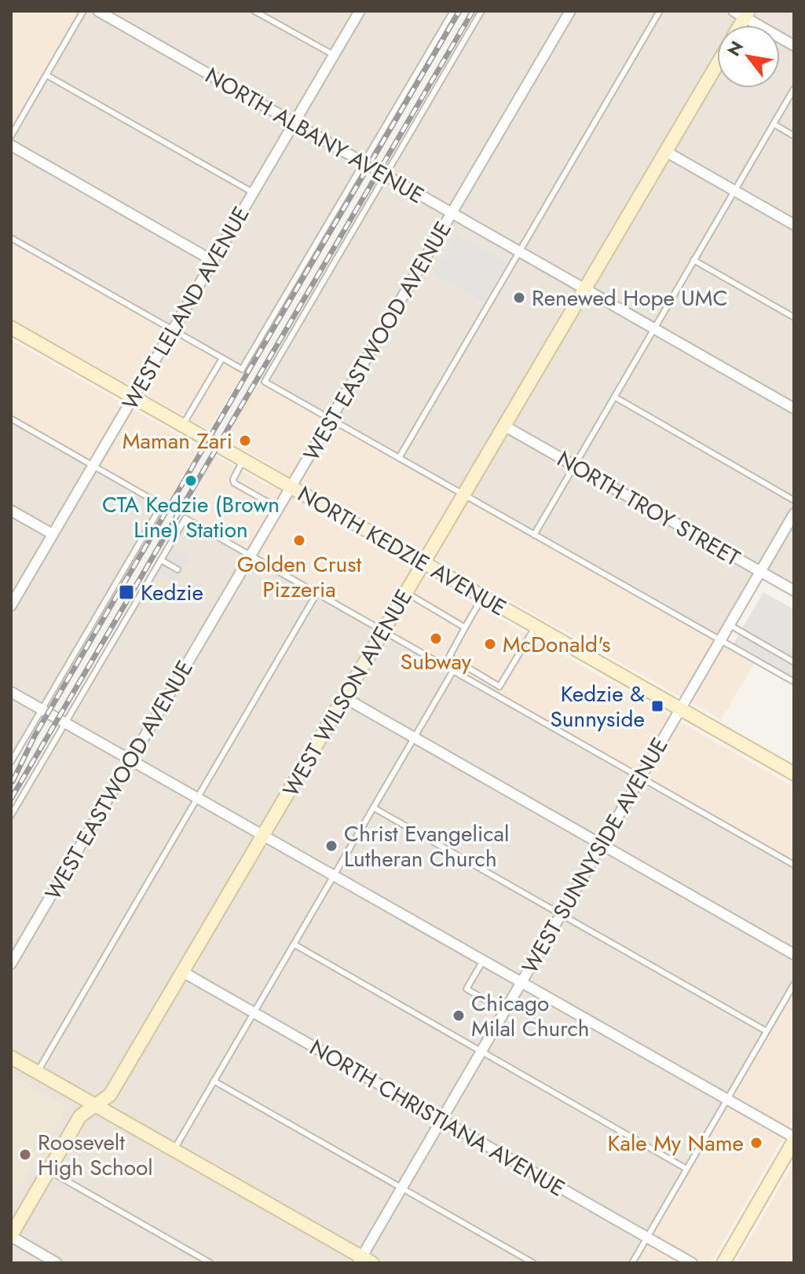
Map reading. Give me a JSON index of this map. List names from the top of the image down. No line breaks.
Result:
{"streets":{"street":["NORTH ALBANY AVENUE","WEST LELAND AVENUE","WEST EASTWOOD AVENUE","NORTH TROY STREET","NORTH KEDZIE AVENUE","WEST WILSON AVENUE","WEST SUNNYSIDE AVENUE","NORTH CHRISTIANA AVENUE"]},"crossings":[["NORTH ALBANY AVENUE","WEST LELAND AVENUE"],["NORTH ALBANY AVENUE","WEST EASTWOOD AVENUE"],["NORTH ALBANY AVENUE","WEST WILSON AVENUE"],["WEST LELAND AVENUE","NORTH KEDZIE AVENUE"],["WEST EASTWOOD AVENUE","NORTH KEDZIE AVENUE"],["NORTH TROY STREET","WEST WILSON AVENUE"],["NORTH TROY STREET","WEST SUNNYSIDE AVENUE"],["NORTH KEDZIE AVENUE","WEST WILSON AVENUE"],["NORTH KEDZIE AVENUE","WEST SUNNYSIDE AVENUE"],["WEST WILSON AVENUE","NORTH CHRISTIANA AVENUE"],["WEST SUNNYSIDE AVENUE","NORTH CHRISTIANA AVENUE"]],"places":{"other":["Renewed Hope UMC","Maman Zari","CTA Kedzie (Brown Line) Station","Golden Crust Pizzeria","Subway","McDonald's","Christ Evangelical Lutheran Church","Chicago Milal Church","Kale My Name","Roosevelt High School"],"transit":["Kedzie","Kedzie & Sunnyside"]},"north":"top left"}
